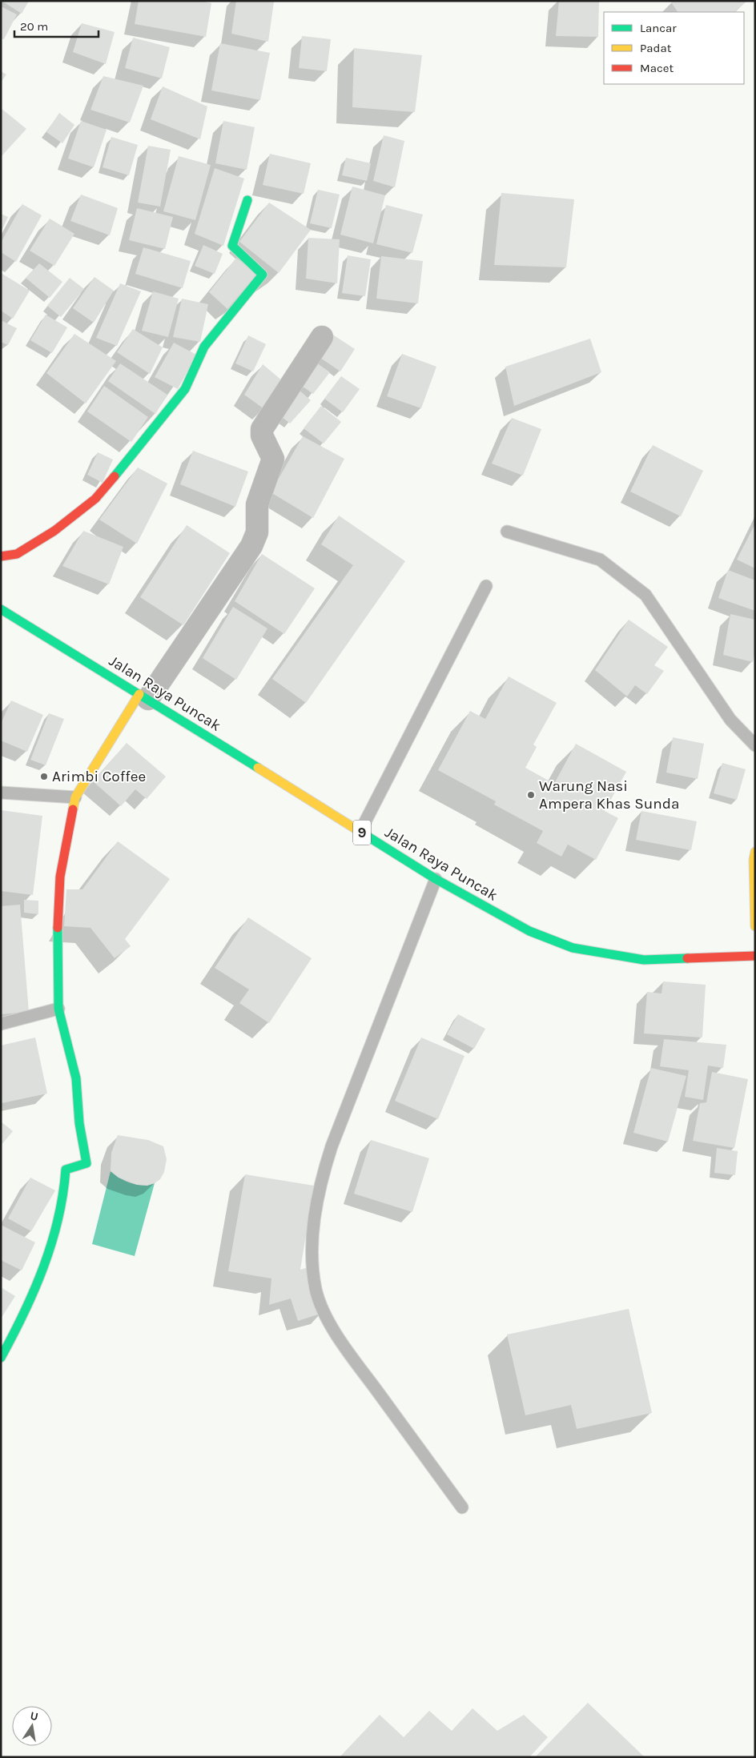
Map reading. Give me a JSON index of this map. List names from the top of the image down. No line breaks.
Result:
{"streets":{"main road":["Jalan Raya Puncak","9"]},"places":["Arimbi Coffee","Warung Nasi Ampera Khas Sunda"],"legend":["Lancar","Padat","Macet"],"scale_bar":"20 m","north":"top"}
